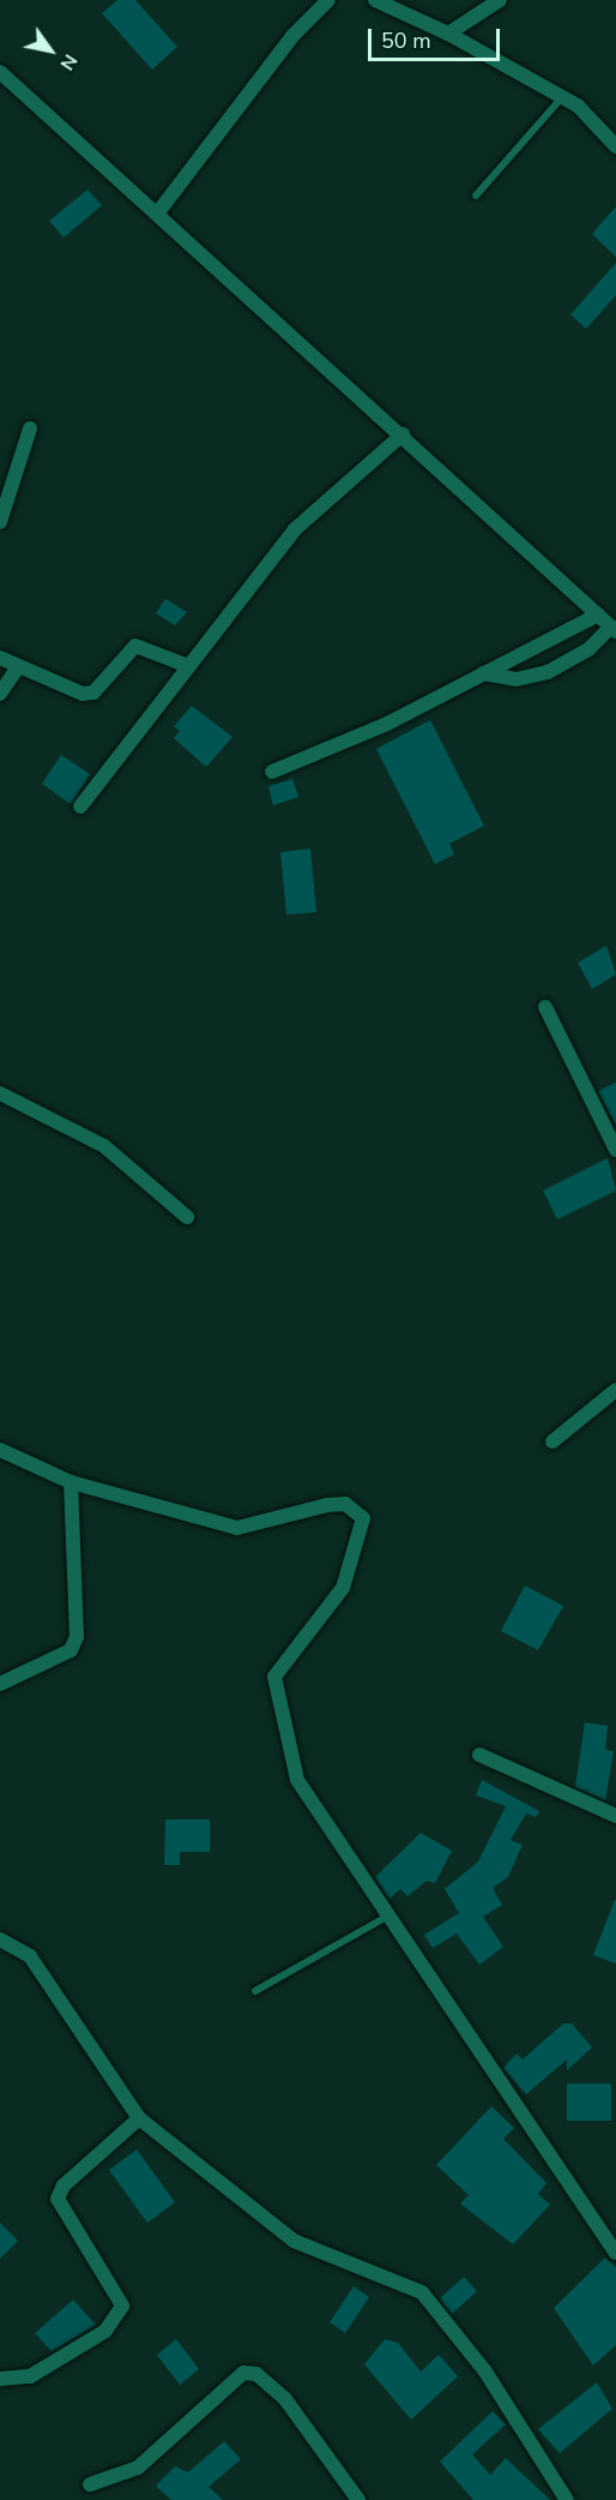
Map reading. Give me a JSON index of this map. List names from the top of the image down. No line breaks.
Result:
{"scale_bar":"50 m","north":"bottom right"}
